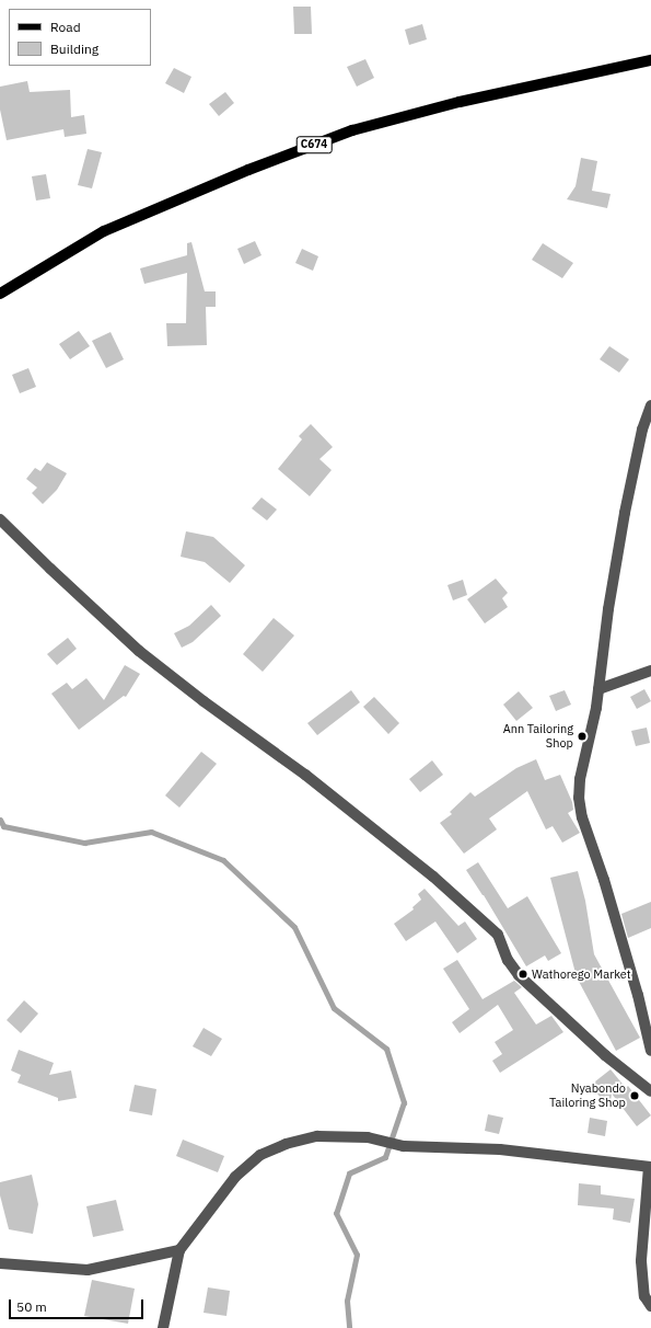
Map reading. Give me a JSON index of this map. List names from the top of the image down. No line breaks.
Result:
{"streets":{"main road":["C674"]},"places":["Ann Tailoring Shop","Wathorego Market","Nyabondo Tailoring Shop"],"legend":["Road","Building"],"scale_bar":"50 m"}
